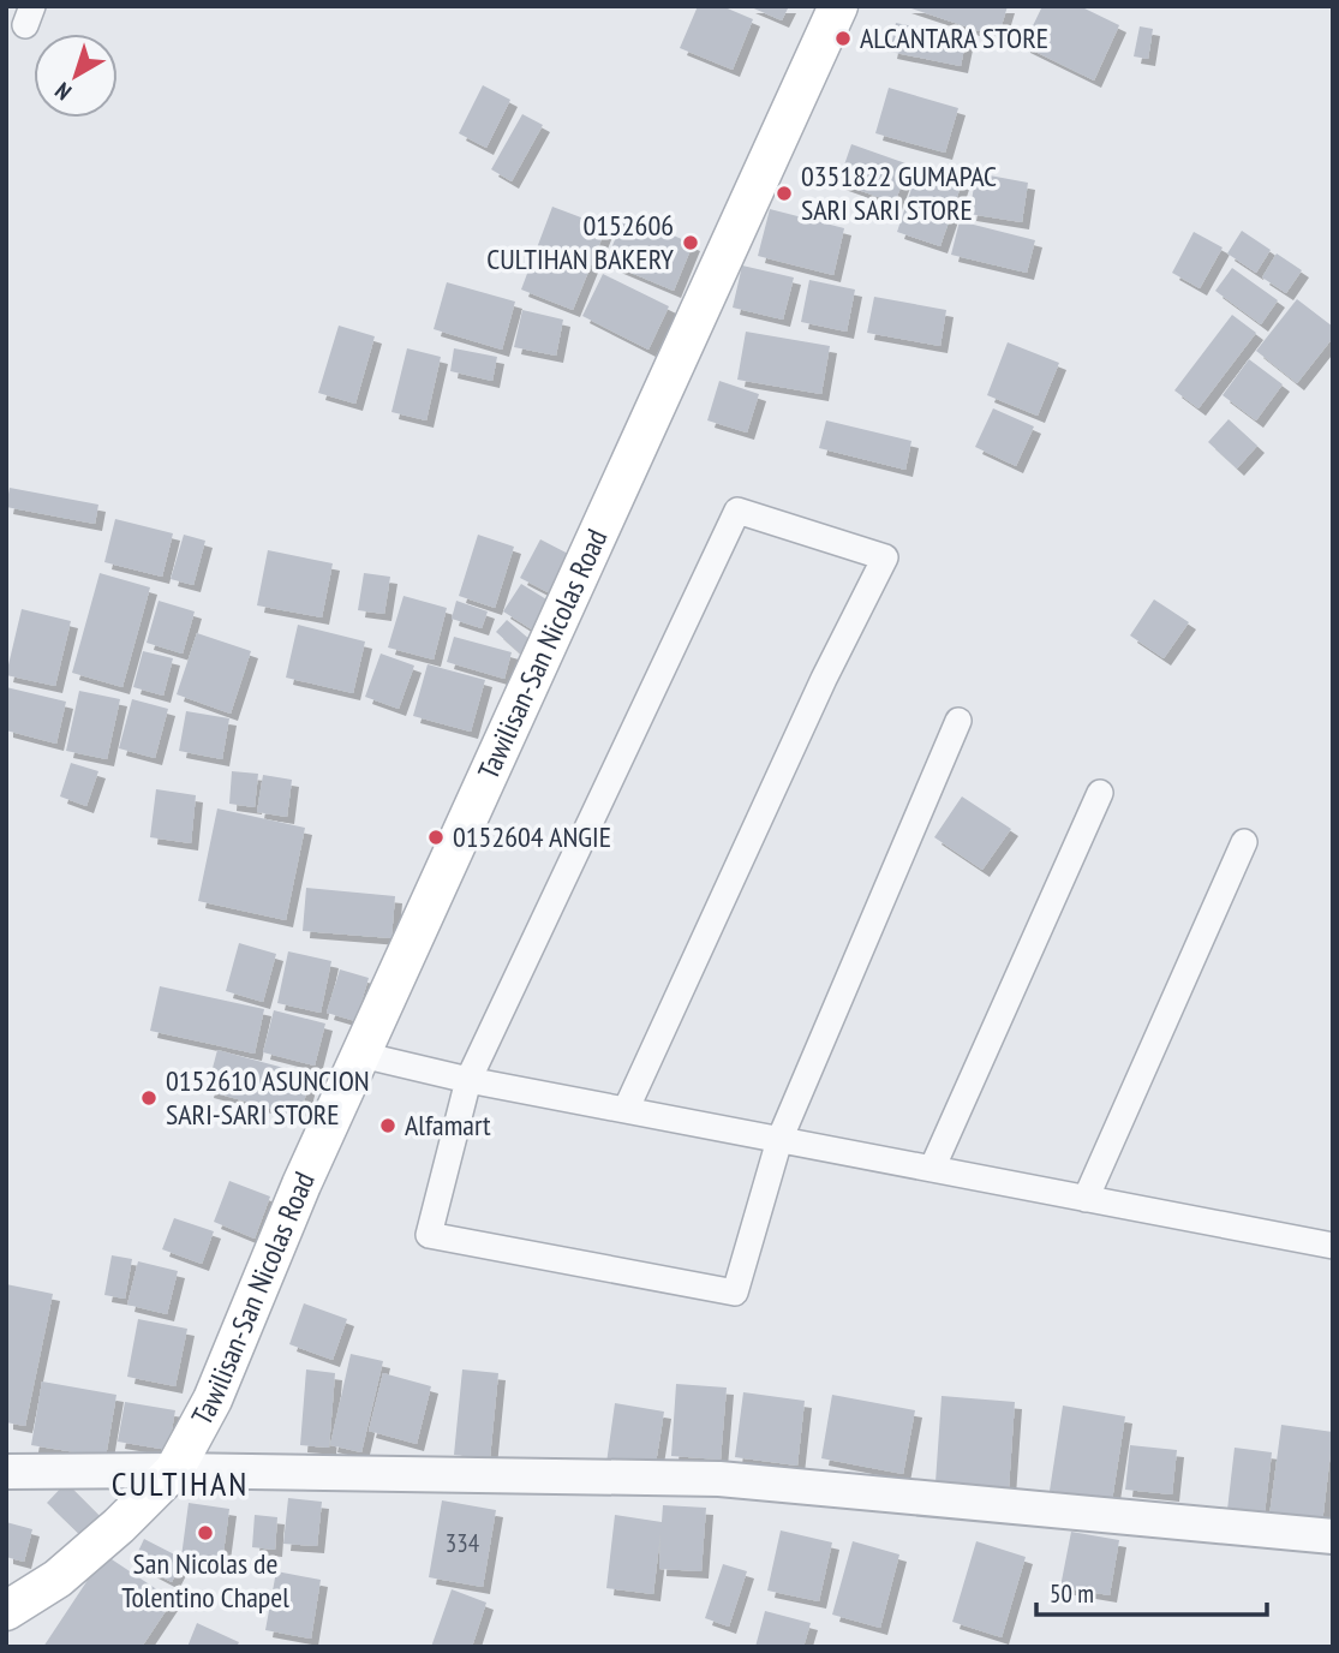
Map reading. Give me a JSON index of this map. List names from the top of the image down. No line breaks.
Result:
{"streets":{"main road":["Tawilisan-San Nicolas Road"]},"districts":["CULTIHAN"],"places":["ALCANTARA STORE","0351822 GUMAPAC SARI SARI STORE","0152606 CULTIHAN BAKERY","0152604 ANGIE","0152610 ASUNCION SARI-SARI STORE","Alfamart","San Nicolas de Tolentino Chapel"],"house_numbers":["334"],"scale_bar":"50 m","north":"bottom left"}
